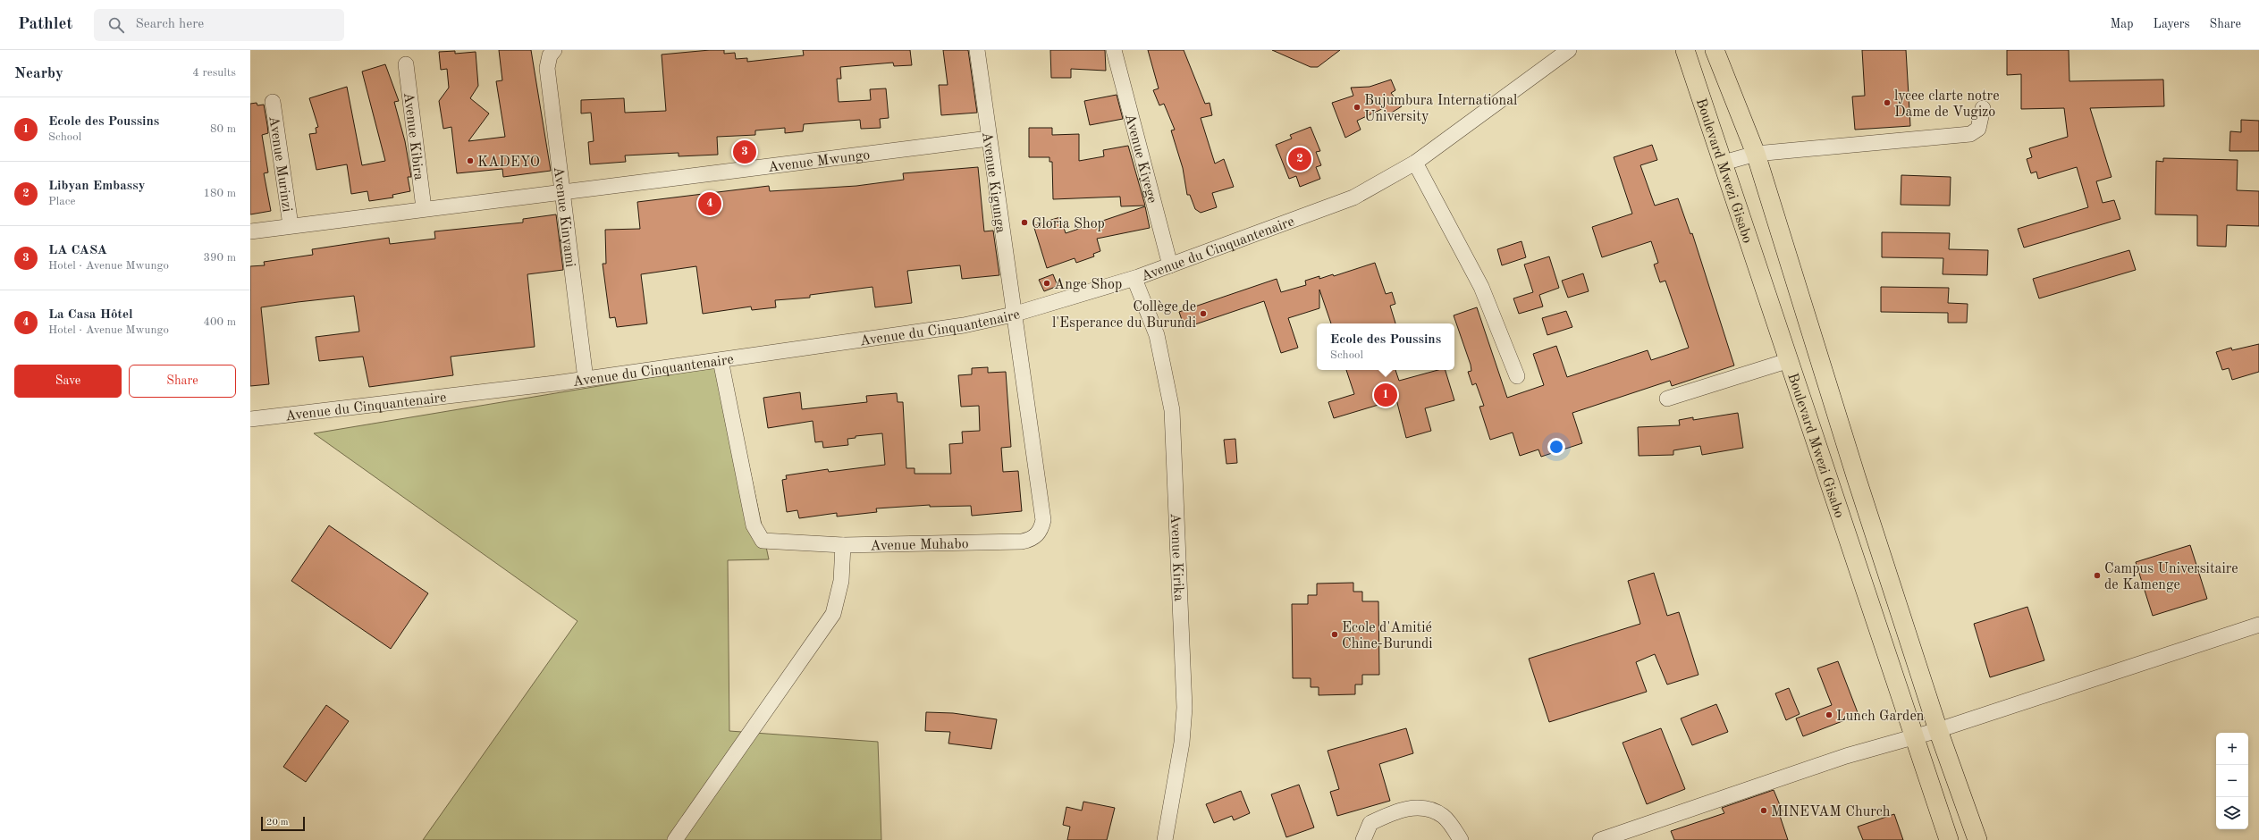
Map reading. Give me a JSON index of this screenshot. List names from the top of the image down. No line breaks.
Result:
{"streets":{"main road":["Boulevard Mwezi Gisabo"],"street":["Avenue Kibira","Avenue Kiyege","Avenue Mwungo","Avenue Murinzi","Avenue Kigunga","Avenue Kinyami","Avenue du Cinquantenaire","Avenue Muhabo","Avenue Kirika"]},"crossings":[["Avenue Kibira","Avenue Mwungo"],["Avenue Kiyege","Avenue du Cinquantenaire"],["Avenue Mwungo","Avenue Murinzi"],["Avenue Mwungo","Avenue Kigunga"],["Avenue Mwungo","Avenue Kinyami"],["Avenue Kigunga","Avenue du Cinquantenaire"],["Avenue Kigunga","Avenue Muhabo"],["Avenue Kinyami","Avenue du Cinquantenaire"],["Avenue du Cinquantenaire","Avenue Muhabo"],["Avenue du Cinquantenaire","Avenue Kirika"]],"places":["lycee clarte notre Dame de Vugizo","Bujumbura International University","KADEYO","Gloria Shop","Ange Shop","Collège de l'Esperance du Burundi","Campus Universitaire de Kamenge","Ecole d'Amitié Chine-Burundi","Lunch Garden","MINEVAM Church"],"scale_bar":"20 m","page":{"header":"Pathlet","search":"Search here","nav":["Map","Layers","Share"],"heading":["Nearby","4 results"],"list":[{"mark":"1","name":"Ecole des Poussins","note":"School","value":"80 m"},{"mark":"2","name":"Libyan Embassy","note":"Place","value":"180 m"},{"mark":"3","name":"LA CASA","note":"Hotel · Avenue Mwungo","value":"390 m"},{"mark":"4","name":"La Casa Hôtel","note":"Hotel · Avenue Mwungo","value":"400 m"}],"pins":["3","2","4","1"],"popup":["Ecole des Poussins","School"],"buttons":["Save","Share"],"map_buttons":["+","−"],"scale":"20 m"}}
